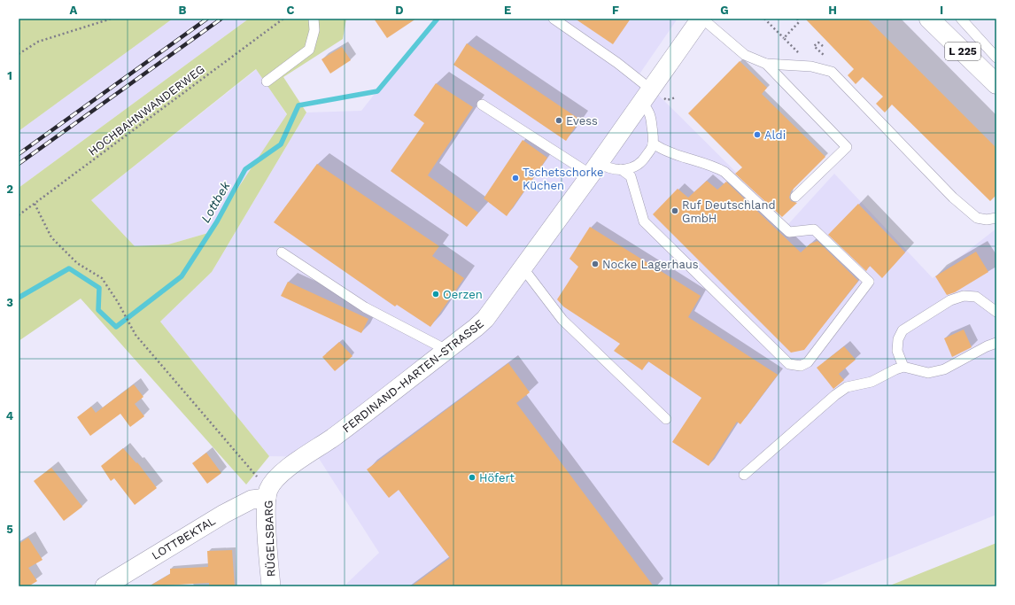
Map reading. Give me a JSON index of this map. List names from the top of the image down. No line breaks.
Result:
{"streets":{"main road":["L 225"],"street":["FERDINAND-HARTEN-STRASSE","LOTTBEKTAL","RÜGELSBARG"],"path":["HOCHBAHNWANDERWEG"]},"crossings":[["FERDINAND-HARTEN-STRASSE","LOTTBEKTAL"],["FERDINAND-HARTEN-STRASSE","RÜGELSBARG"],["LOTTBEKTAL","RÜGELSBARG"]],"water":["Lottbek"],"places":["Evess","Aldi","Tschetschorke Küchen","Ruf Deutschland GmbH","Nocke Lagerhaus","Oerzen","Höfert"],"grid":{"columns":["A","B","C","D","E","F","G","H","I"],"rows":["1","2","3","4","5"]}}
